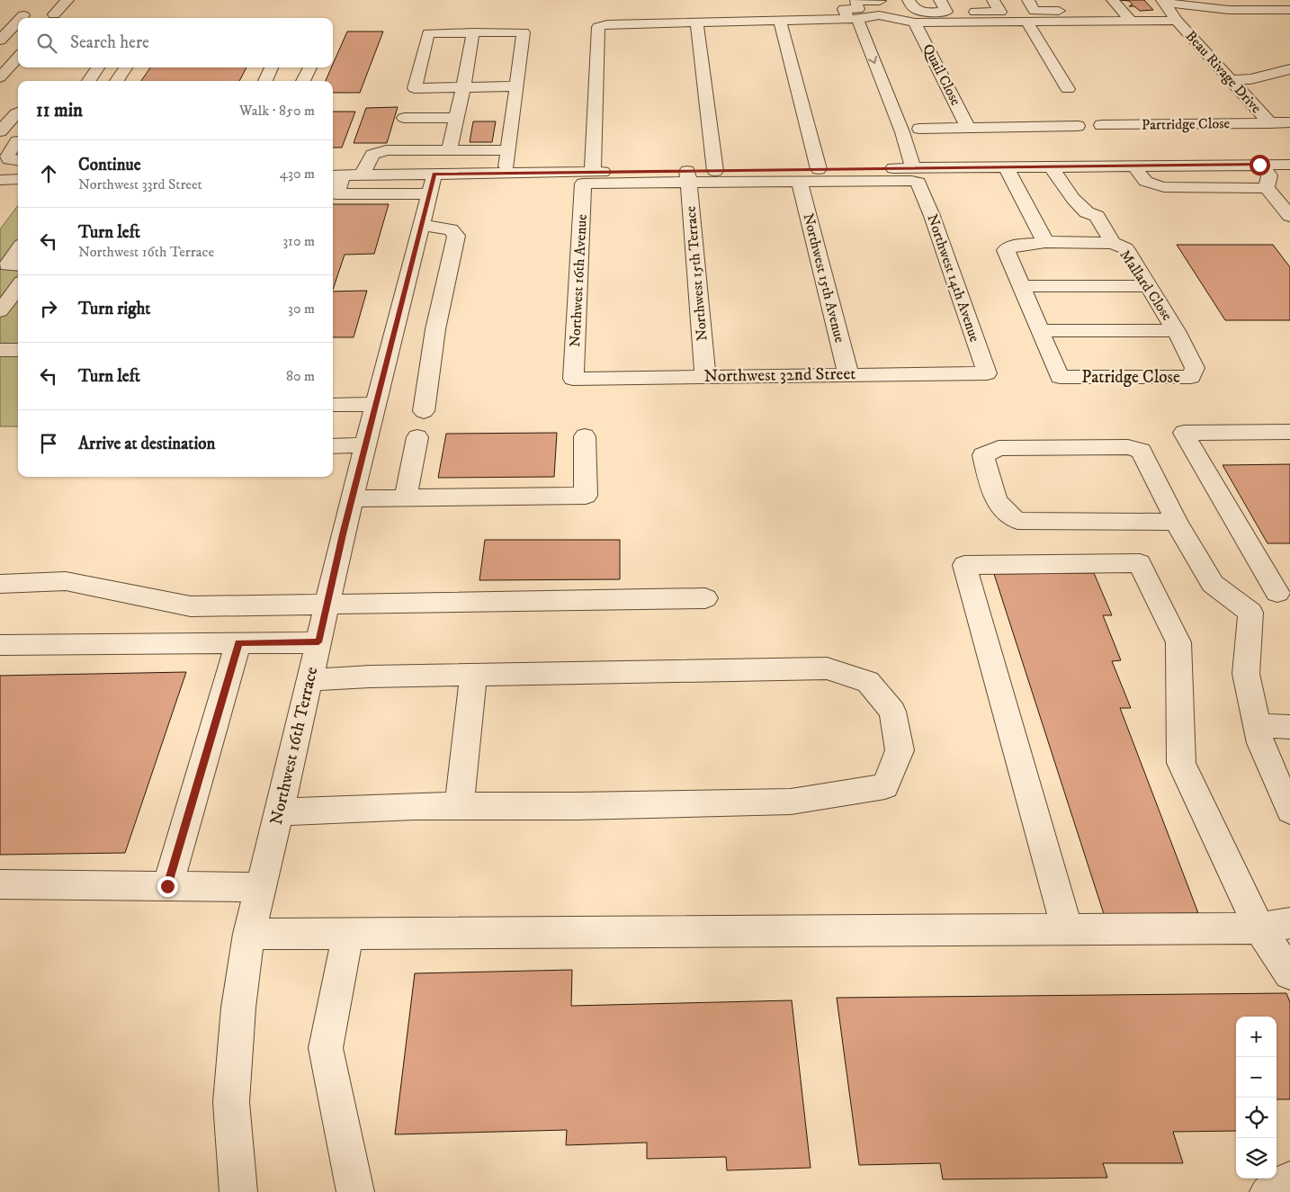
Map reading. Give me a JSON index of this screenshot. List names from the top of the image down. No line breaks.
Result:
{"streets":{"street":["Beau Rivage Drive","Quail Close","Partridge Close","Northwest 15th Terrace","Northwest 15th Avenue","Northwest 14th Avenue","Northwest 16th Avenue","Mallard Close","Northwest 32nd Street","Patridge Close","Northwest 16th Terrace"]},"crossings":[["Beau Rivage Drive","Partridge Close"],["Northwest 15th Terrace","Northwest 32nd Street"],["Northwest 15th Avenue","Northwest 32nd Street"],["Northwest 14th Avenue","Northwest 32nd Street"],["Northwest 16th Avenue","Northwest 32nd Street"],["Mallard Close","Patridge Close"]],"page":{"search":"Search here","heading":["11 min","Walk · 850 m"],"list":[["Continue","Northwest 33rd Street","430 m"],["Turn left","Northwest 16th Terrace","310 m"],["Turn right","30 m"],["Turn left","80 m"],"Arrive at destination"],"map_buttons":["+","−"]}}
